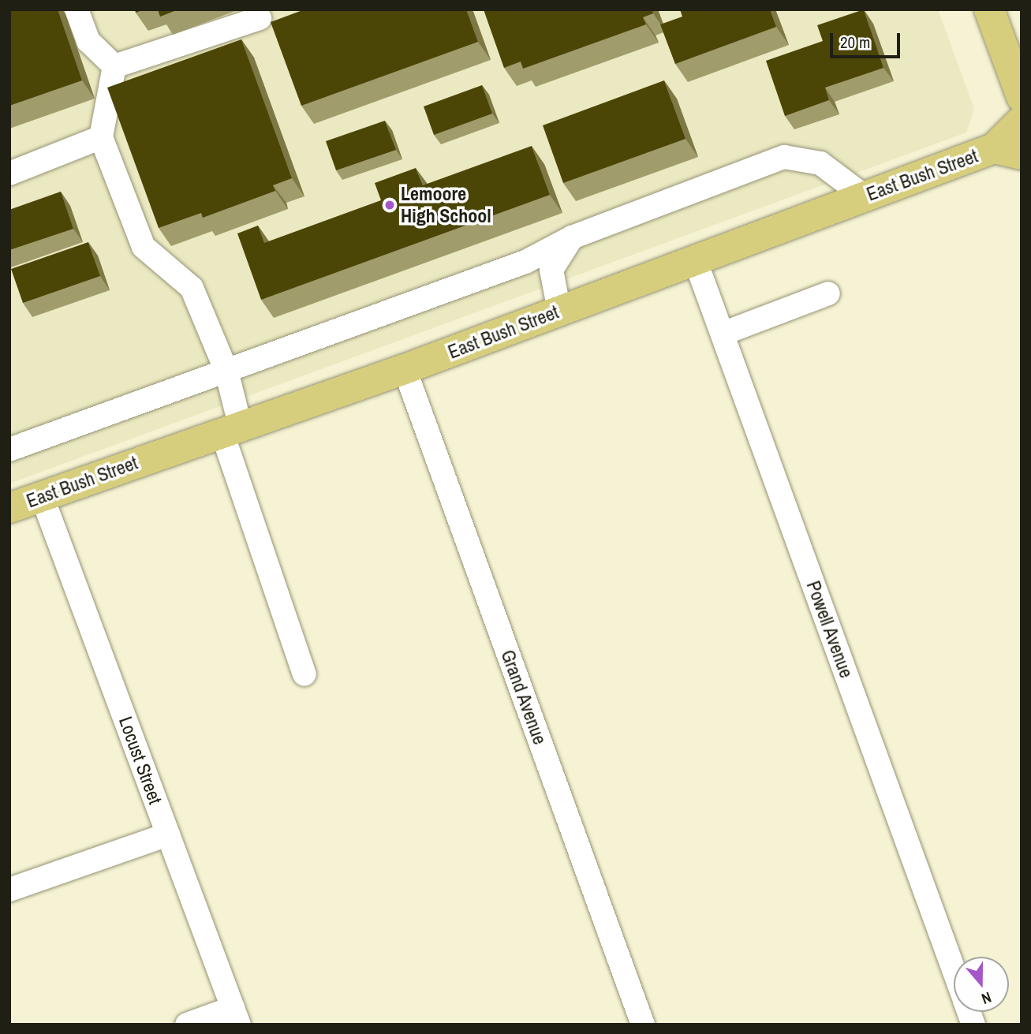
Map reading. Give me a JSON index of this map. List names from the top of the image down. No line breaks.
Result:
{"streets":{"main road":["East Bush Street"],"street":["Powell Avenue","Grand Avenue","Locust Street"]},"crossings":[["East Bush Street","Powell Avenue"],["East Bush Street","Grand Avenue"],["East Bush Street","Locust Street"]],"places":["Lemoore High School"],"scale_bar":"20 m","north":"bottom"}
